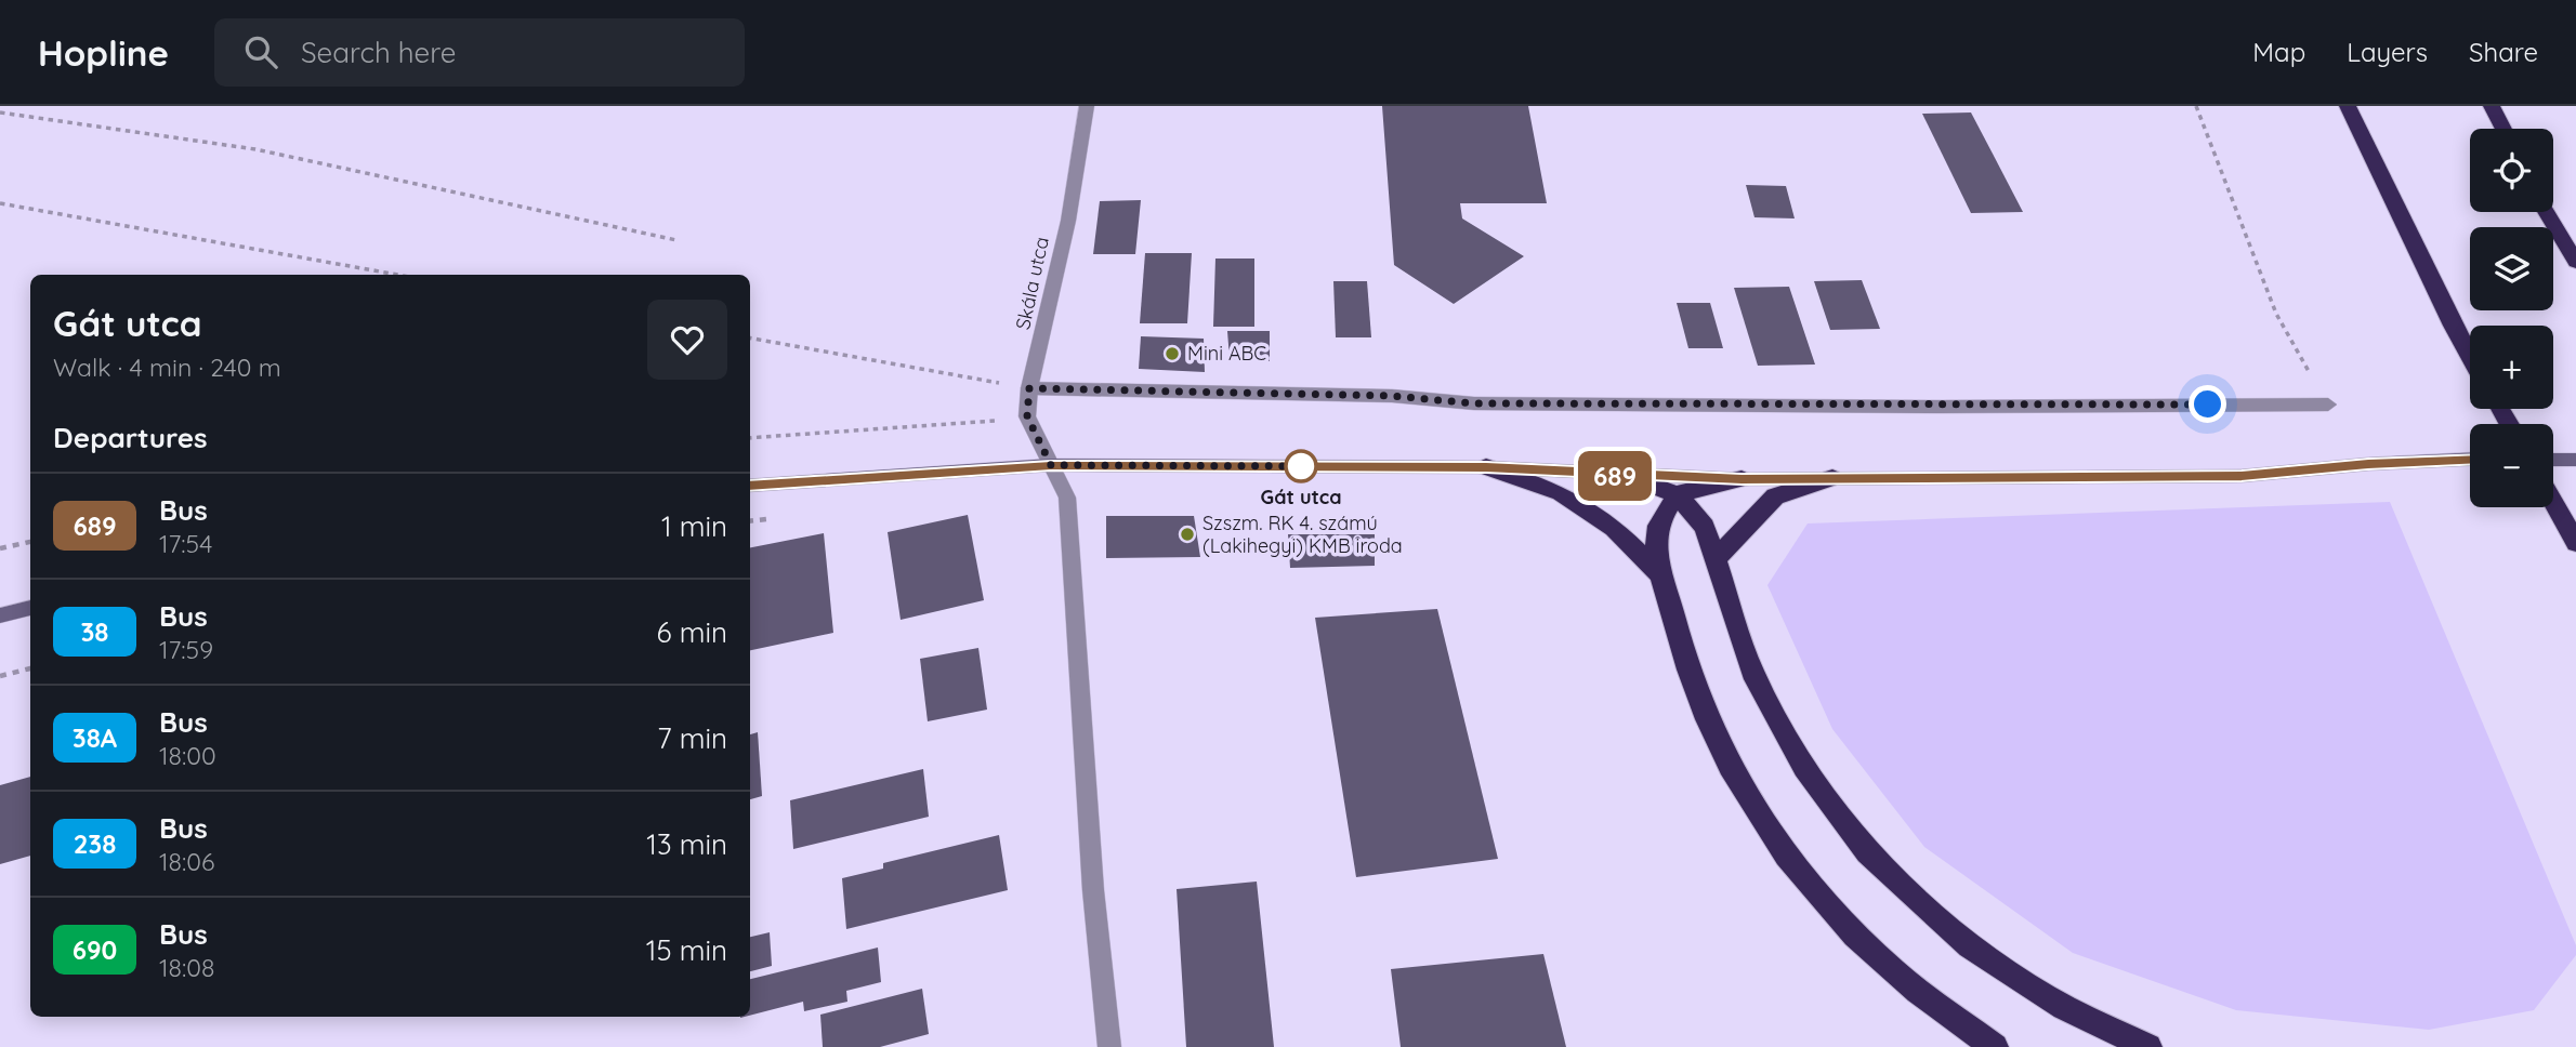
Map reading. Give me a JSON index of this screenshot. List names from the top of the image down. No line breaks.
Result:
{"streets":{"street":["Skála utca"]},"places":["Mini ABC","Gát utca","Szszm. RK 4. számú (Lakihegyi) KMB iroda"],"lines":["bus line 689"],"page":{"header":"Hopline","search":"Search here","nav":["Map","Layers","Share"],"on_map":"689","map_buttons":["+","−"],"heading":[["Gát utca","Walk · 4 min · 240 m"],"Departures"],"list":[{"mark":"689","name":"Bus","note":"17:54","value":"1 min"},{"mark":"38","name":"Bus","note":"17:59","value":"6 min"},{"mark":"38A","name":"Bus","note":"18:00","value":"7 min"},{"mark":"238","name":"Bus","note":"18:06","value":"13 min"},{"mark":"690","name":"Bus","note":"18:08","value":"15 min"}]}}
